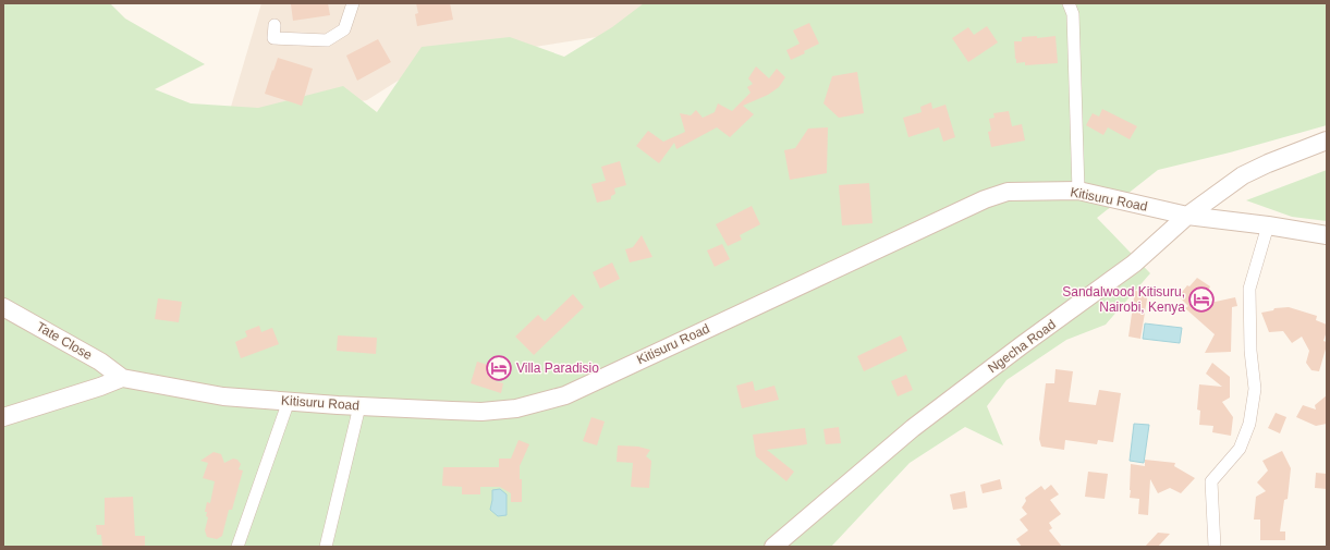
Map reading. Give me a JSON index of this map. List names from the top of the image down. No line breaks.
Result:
{"streets":{"street":["Kitisuru Road","Tate Close","Ngecha Road"]},"crossings":[["Kitisuru Road","Tate Close"],["Kitisuru Road","Ngecha Road"]],"places":{"hotel":["Sandalwood Kitisuru, Nairobi, Kenya","Villa Paradisio"]}}
